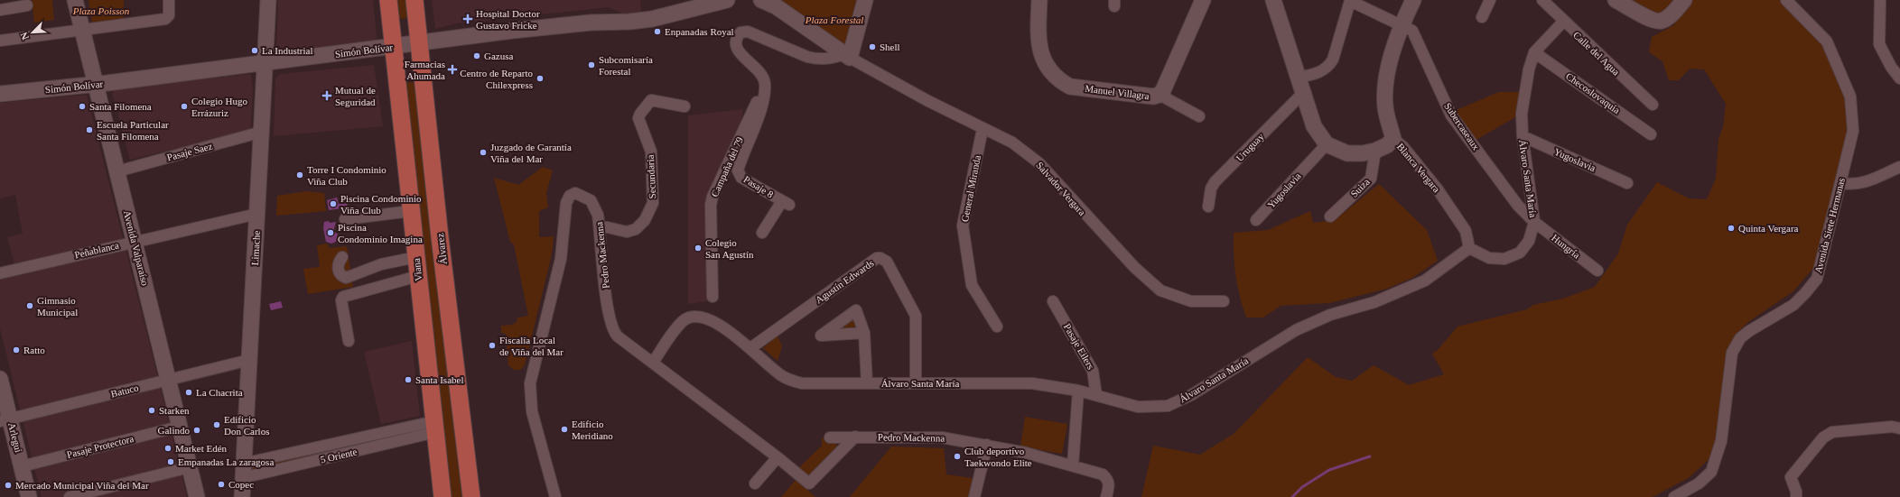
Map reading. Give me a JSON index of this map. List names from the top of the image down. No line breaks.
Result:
{"streets":{"main road":["Simón Bolívar","Manuel Villagra","Blanca Vergara","Avenida Valparaíso","Limache","Álvarez","Viana","Arlegui"],"street":["Calle del Agua","Checoslovaquia","Subercaseaux","Uruguay","Pasaje Saez","Yugoslavia","Campaña del 79","Secundaria","Álvaro Santa María","Pasaje 8","Suiza","General Miranda","Salvador Vergara","Avenida Siete Hermanas","Hungría","Peñablanca","Pedro Mackenna","Agustín Edwards","Pasaje Eilers","Batuco","Pasaje Protectora","5 Oriente"]},"crossings":[["Simón Bolívar","Avenida Valparaíso"],["Simón Bolívar","Limache"],["Simón Bolívar","Álvarez"],["Simón Bolívar","Viana"],["Calle del Agua","Álvaro Santa María"],["Checoslovaquia","Álvaro Santa María"],["Subercaseaux","Blanca Vergara"],["Subercaseaux","Álvaro Santa María"],["Subercaseaux","Hungría"],["Pasaje Saez","Avenida Valparaíso"],["Pasaje Saez","Limache"],["Yugoslavia","Álvaro Santa María"],["Campaña del 79","Pasaje 8"],["Blanca Vergara","Álvaro Santa María"],["Secundaria","Pedro Mackenna"],["Álvaro Santa María","Hungría"],["Álvaro Santa María","Pedro Mackenna"],["Álvaro Santa María","Agustín Edwards"],["Álvaro Santa María","Pasaje Eilers"],["General Miranda","Salvador Vergara"],["Avenida Valparaíso","Peñablanca"],["Avenida Valparaíso","Batuco"],["Avenida Valparaíso","Pasaje Protectora"],["Limache","Peñablanca"],["Limache","Batuco"],["Limache","5 Oriente"],["Viana","5 Oriente"],["Batuco","Arlegui"],["Arlegui","Pasaje Protectora"]],"parks":["Plaza Poisson","Plaza Forestal"],"places":{"health":["Hospital Doctor Gustavo Fricke","Farmacias Ahumada","Mutual de Seguridad"],"other":["Enpanadas Royal","Shell","La Industrial","Gazusa","Subcomisaría Forestal","Centro de Reparto Chilexpress","Santa Filomena","Colegio Hugo Errázuriz","Escuela Particular Santa Filomena","Juzgado de Garantía Viña del Mar","Torre I Condominio Viña Club","Piscina Condominio Viña Club","Quinta Vergara","Piscina Condominio Imagina","Colegio San Agustín","Gimnasio Municipal","Fiscalía Local de Viña del Mar","Ratto","Santa Isabel","La Chacrita","Starken","Edificio Don Carlos","Edificio Meridiano","Galindo","Market Edén","Club deportívo Taekwondo Elite","Empanadas La zaragosa","Copec","Mercado Municipal Viña del Mar"]},"north":"bottom left"}
